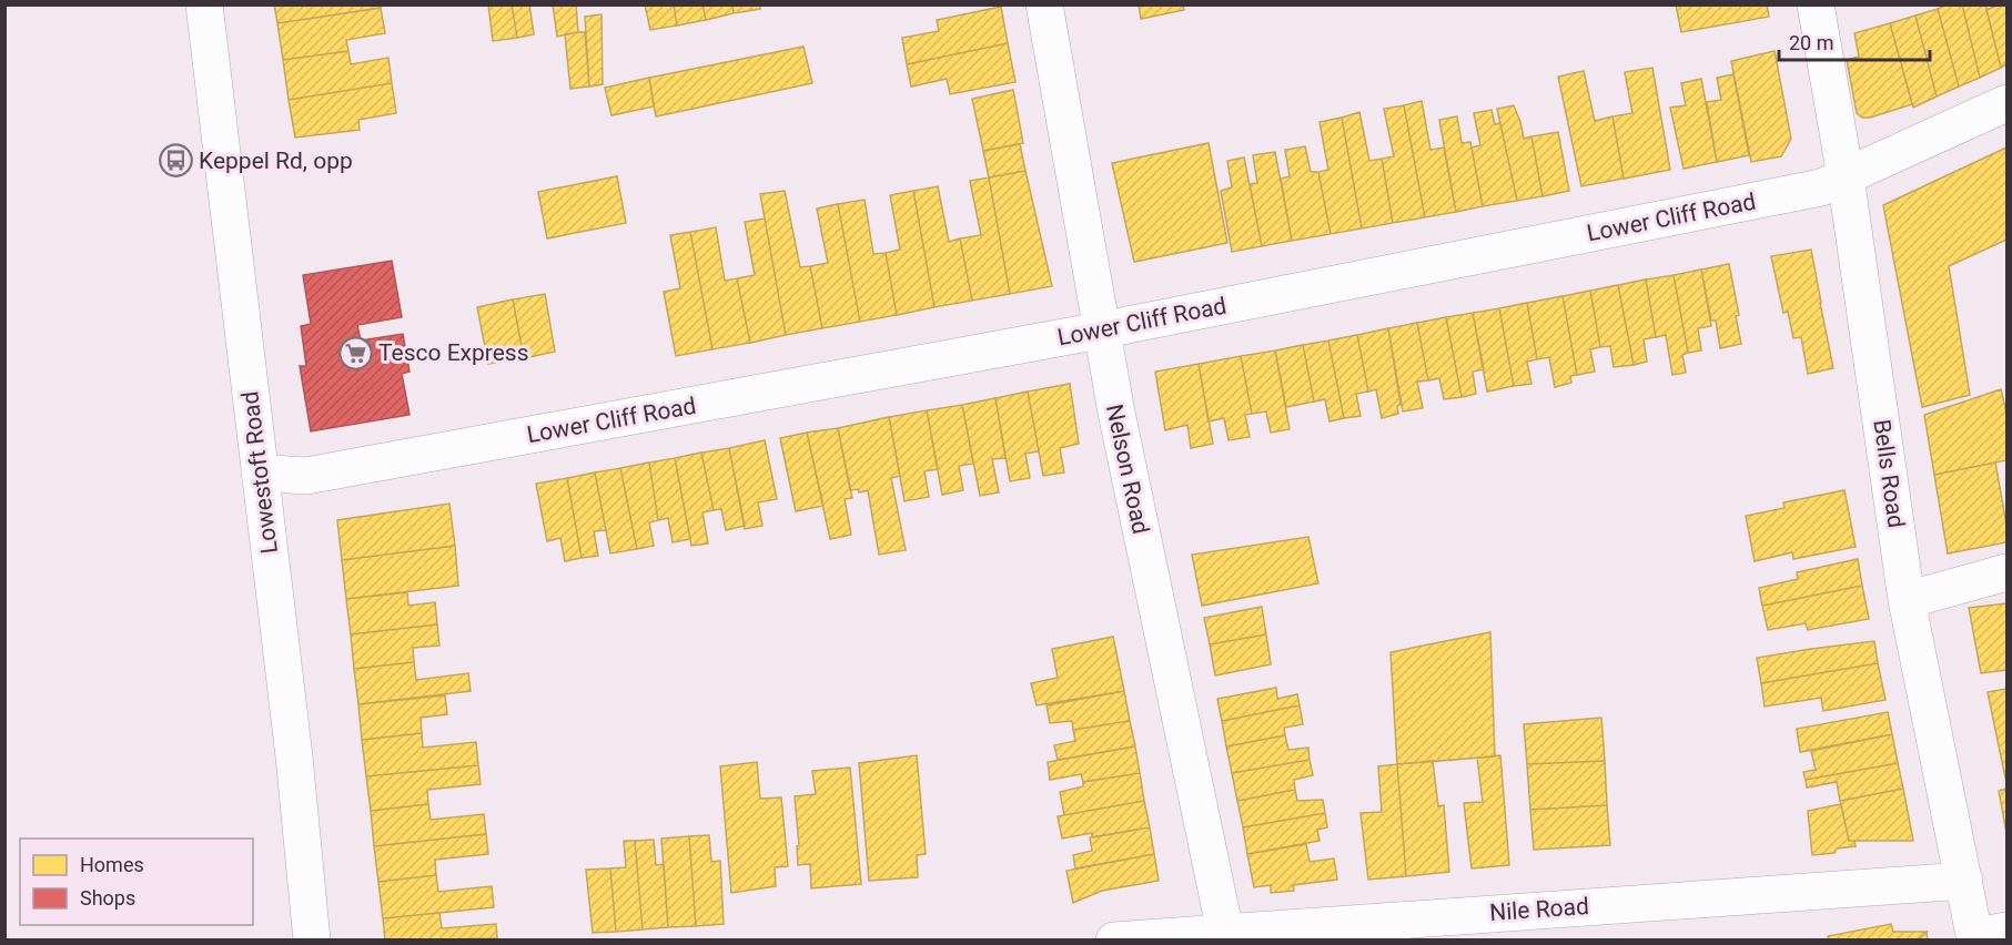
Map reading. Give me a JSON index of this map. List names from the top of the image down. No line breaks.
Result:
{"streets":{"street":["Lower Cliff Road","Nelson Road","Lowestoft Road","Bells Road","Nile Road"]},"crossings":[["Lower Cliff Road","Nelson Road"],["Lower Cliff Road","Lowestoft Road"],["Lower Cliff Road","Bells Road"],["Nelson Road","Nile Road"],["Bells Road","Nile Road"]],"places":{"bus stop":["Keppel Rd, opp"],"supermarket":["Tesco Express"]},"legend":["Homes","Shops"],"scale_bar":"20 m"}
